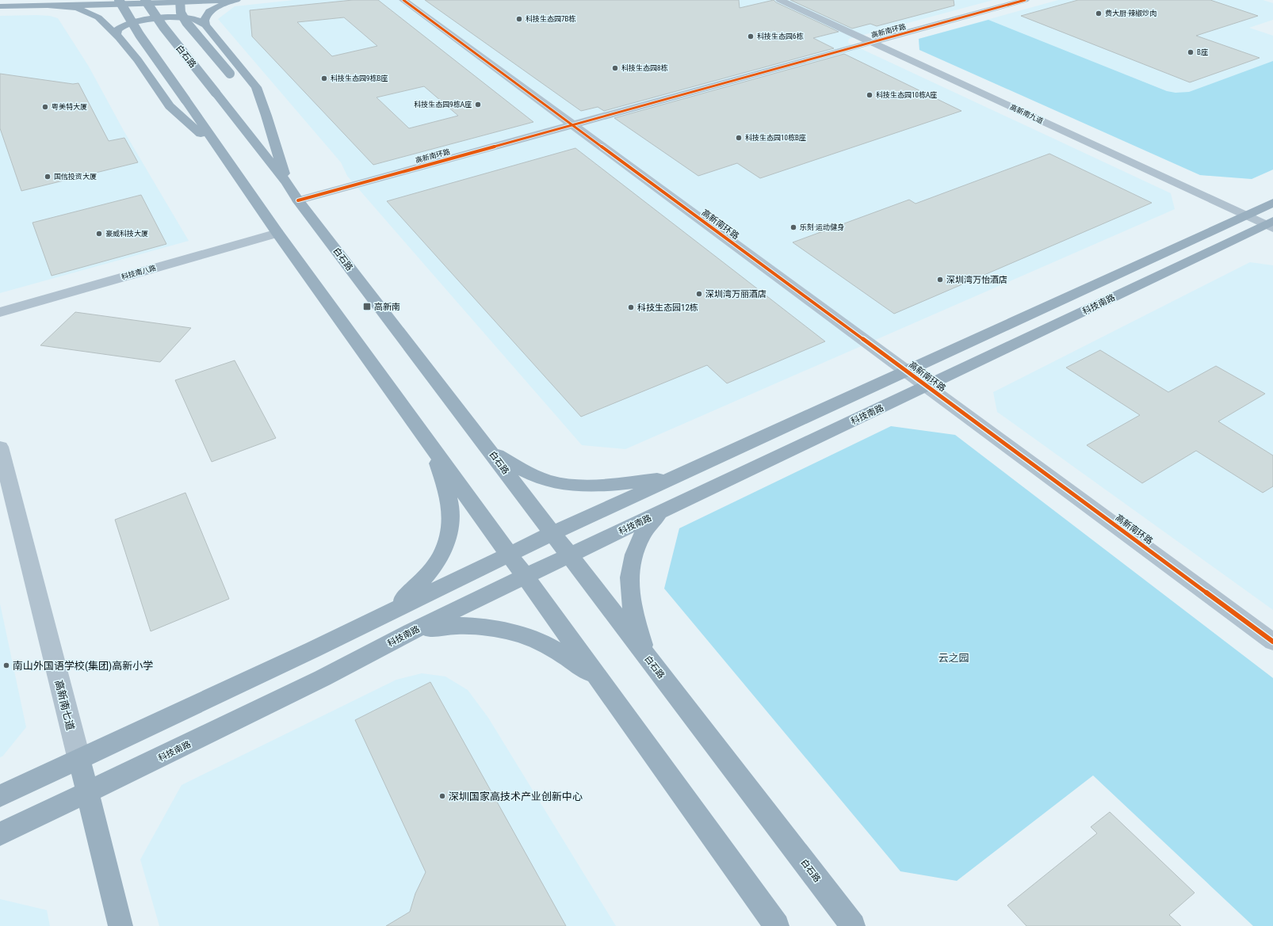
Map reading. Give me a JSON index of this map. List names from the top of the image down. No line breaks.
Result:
{"streets":{"main road":["白石路","科技南路","高新南七道"],"street":["高新南环路","高新南九道","科技南八路"]},"crossings":[["高新南环路","白石路"],["高新南环路","高新南九道"],["高新南环路","科技南路"],["白石路","科技南路"],["高新南九道","科技南路"],["科技南路","高新南七道"]],"parks":["云之园"],"places":{"other":["费大厨·辣椒炒肉","科技生态园7B栋","科技生态园6栋","B座","科技生态园8栋","科技生态园9栋B座","科技生态园10栋A座","科技生态园9栋A座","粤美特大厦","科技生态园10栋B座","国信投资大厦","乐刻·运动健身","豪威科技大厦","深圳湾万怡酒店","深圳湾万丽酒店","科技生态园12栋","南山外国语学校(集团)高新小学","深圳国家高技术产业创新中心"],"transit":["高新南"]}}
